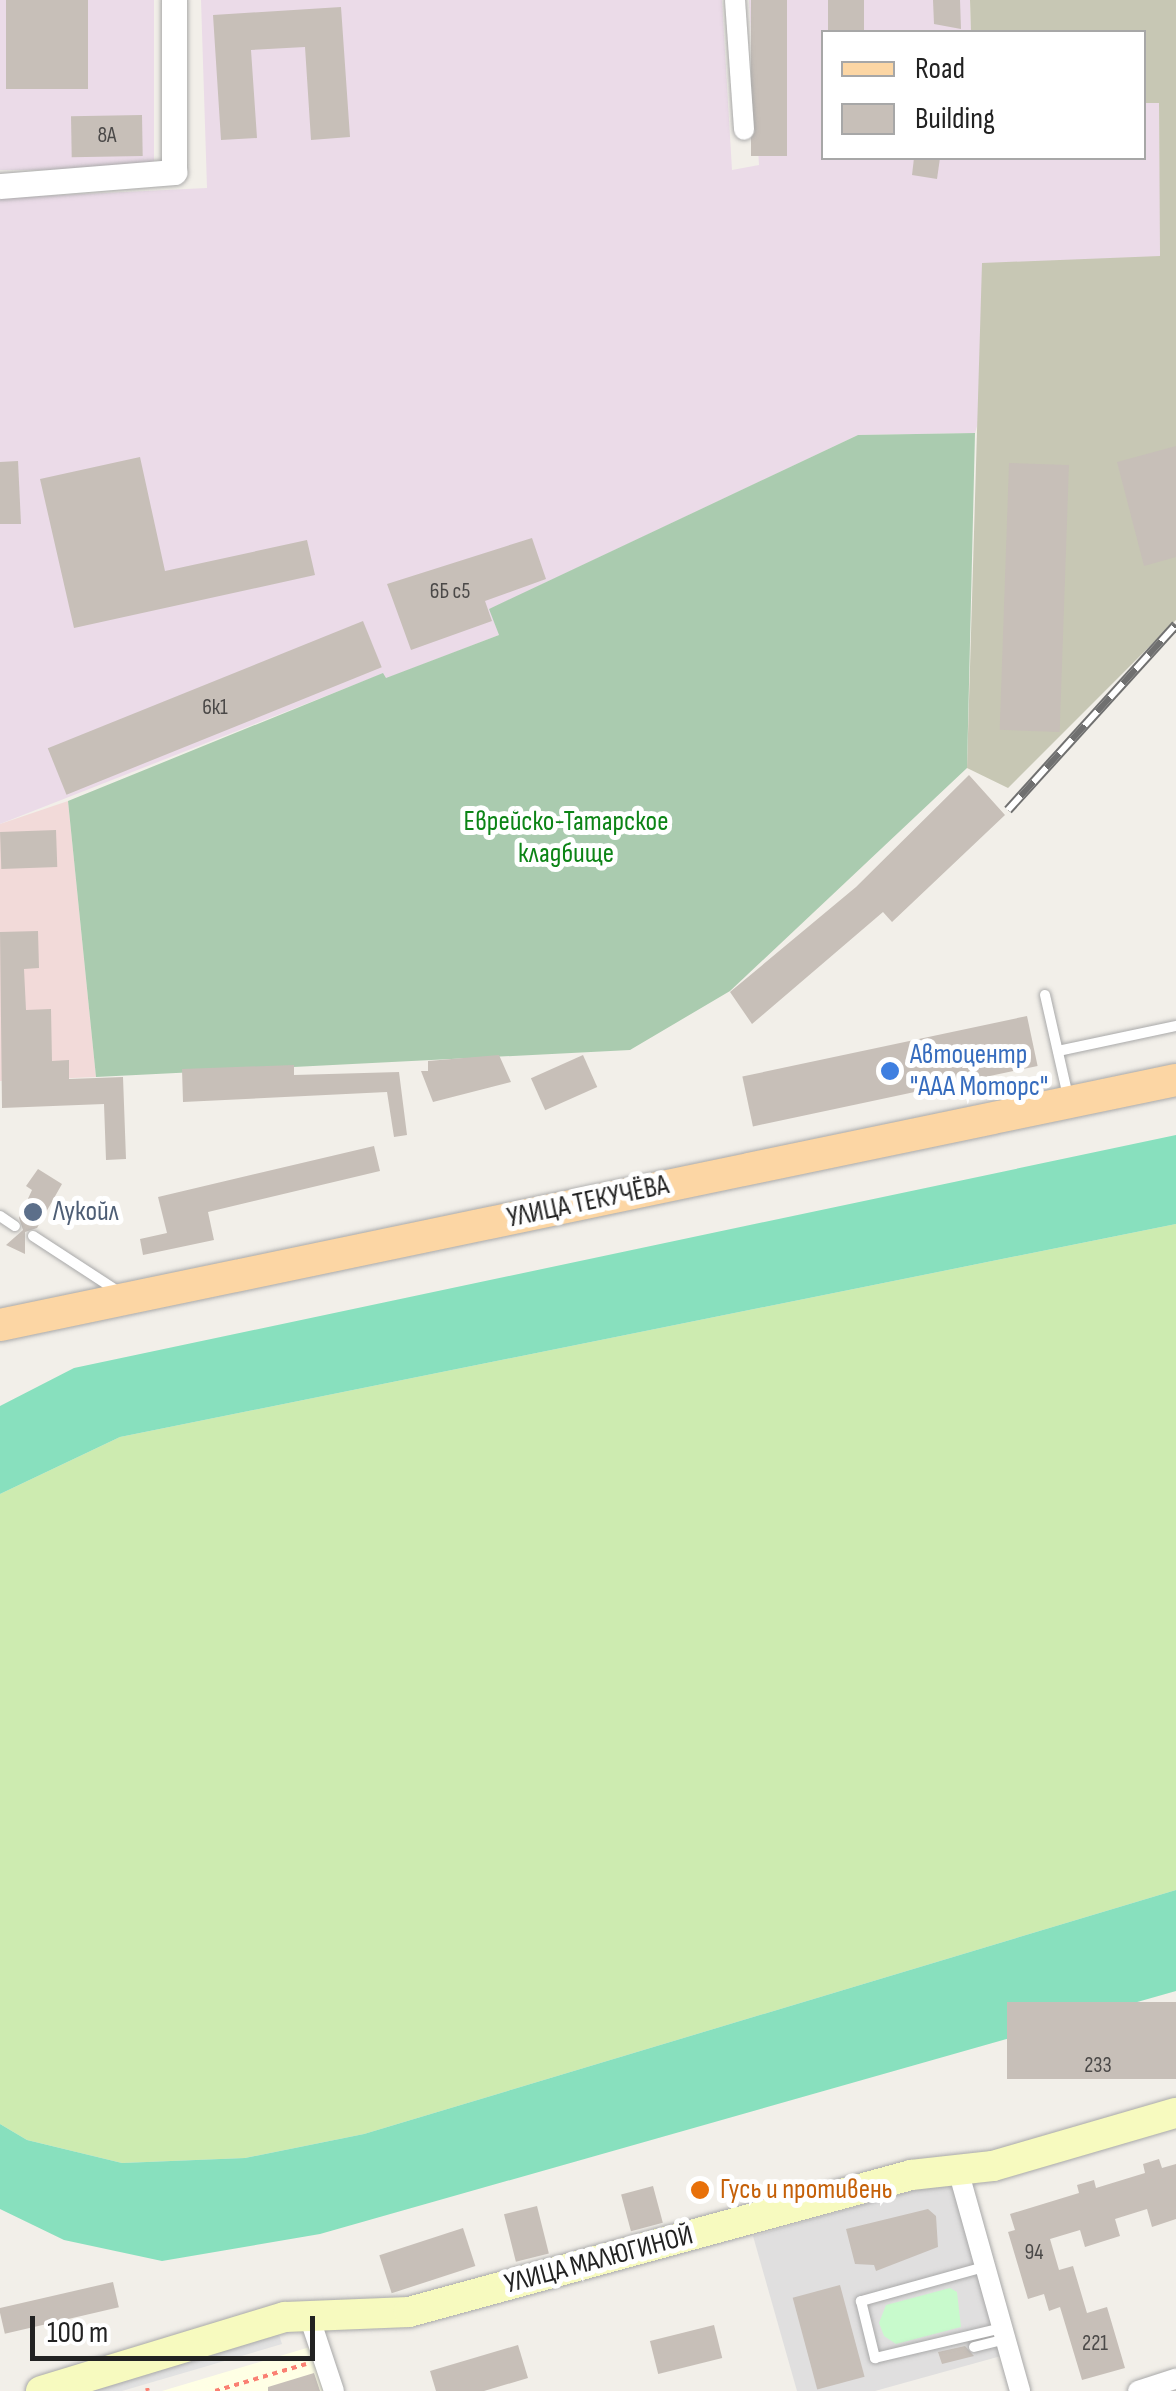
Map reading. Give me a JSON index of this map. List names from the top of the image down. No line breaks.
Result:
{"streets":{"main road":["УЛИЦА ТЕКУЧЁВА","УЛИЦА МАЛЮГИНОЙ"]},"parks":["Еврейско-Татарское кладбище"],"places":["Автоцентр \"ААА Моторс\"","Лукойл","Гусь и противень"],"house_numbers":["8А","6Б с5","6к1","233","94","221"],"legend":["Road","Building"],"scale_bar":"100 m"}
